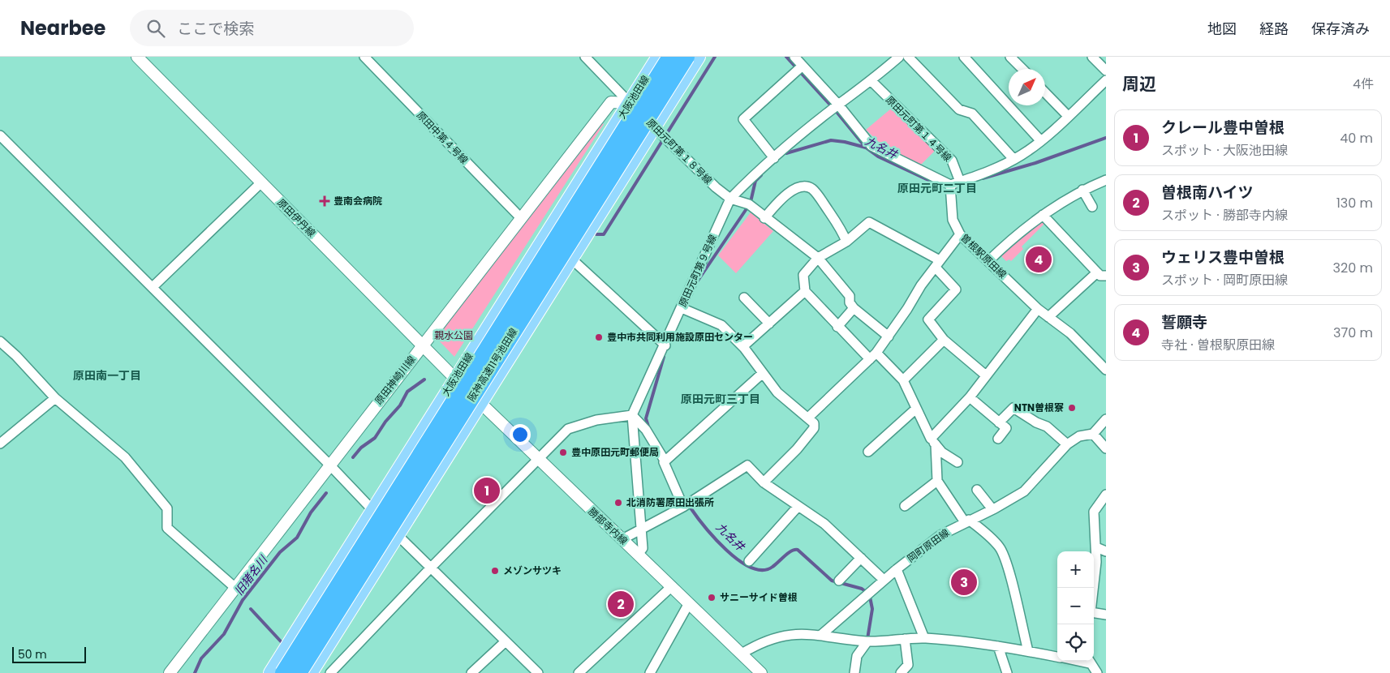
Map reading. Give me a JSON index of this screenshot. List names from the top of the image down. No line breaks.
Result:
{"streets":{"highway":["阪神高速11号池田線"],"main road":["大阪池田線"],"street":["原田元町第１４号線","原田中第４号線","原田元町第１８号線","原田伊丹線","曽根駅原田線","原田元町第９号線","原田神崎川線","勝部寺内線","岡町原田線"]},"crossings":[["大阪池田線","原田元町第１８号線"],["大阪池田線","原田伊丹線"],["大阪池田線","原田神崎川線"],["大阪池田線","勝部寺内線"],["原田元町第１４号線","原田元町第９号線"],["原田中第４号線","原田神崎川線"],["原田元町第１８号線","原田元町第９号線"],["原田元町第１８号線","原田神崎川線"],["原田伊丹線","原田神崎川線"],["原田伊丹線","勝部寺内線"],["原田元町第９号線","勝部寺内線"]],"districts":["原田元町二丁目","原田南一丁目","原田元町三丁目"],"water":["九名井","旧猪名川"],"parks":["親水公園"],"places":{"health":["豊南会病院"],"other":["豊中市共同利用施設原田センター","NTN曽根寮","豊中原田元町郵便局","北消防署原田出張所","メゾンサツキ","サニーサイド曽根"]},"scale_bar":"50 m","north":"top right","page":{"header":"Nearbee","search":"ここで検索","nav":["地図","経路","保存済み"],"heading":["周辺","4件"],"list":[{"mark":"1","name":"クレール豊中曽根","note":"スポット · 大阪池田線","value":"40 m"},{"mark":"2","name":"曽根南ハイツ","note":"スポット · 勝部寺内線","value":"130 m"},{"mark":"3","name":"ウェリス豊中曽根","note":"スポット · 岡町原田線","value":"320 m"},{"mark":"4","name":"誓願寺","note":"寺社 · 曽根駅原田線","value":"370 m"}],"pins":["4","1","3","2"],"map_buttons":["+","−"],"scale":"50 m"}}
